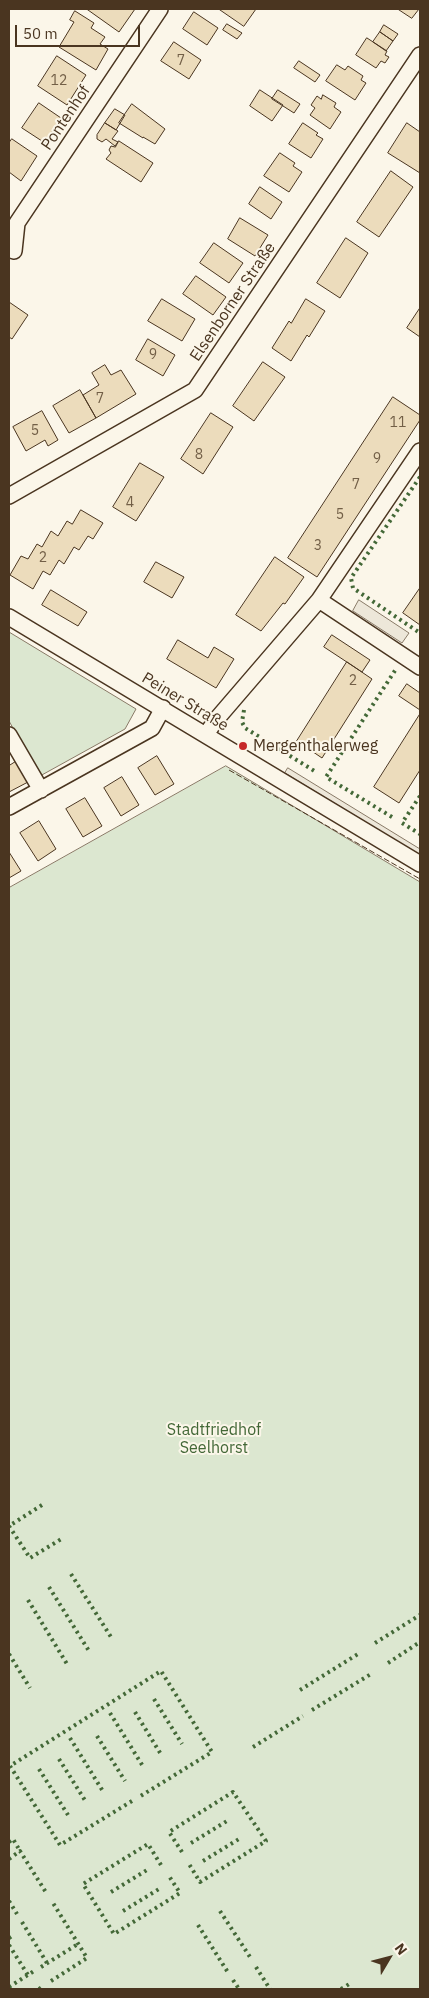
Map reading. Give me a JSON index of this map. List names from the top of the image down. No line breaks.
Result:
{"streets":{"street":["Pontenhof","Elsenborner Straße","Peiner Straße"]},"parks":["Stadtfriedhof Seelhorst"],"places":["Mergenthalerweg"],"house_numbers":["7","12","9","7","11","5","8","9","7","4","5","3","2","2"],"scale_bar":"50 m","north":"top right"}
